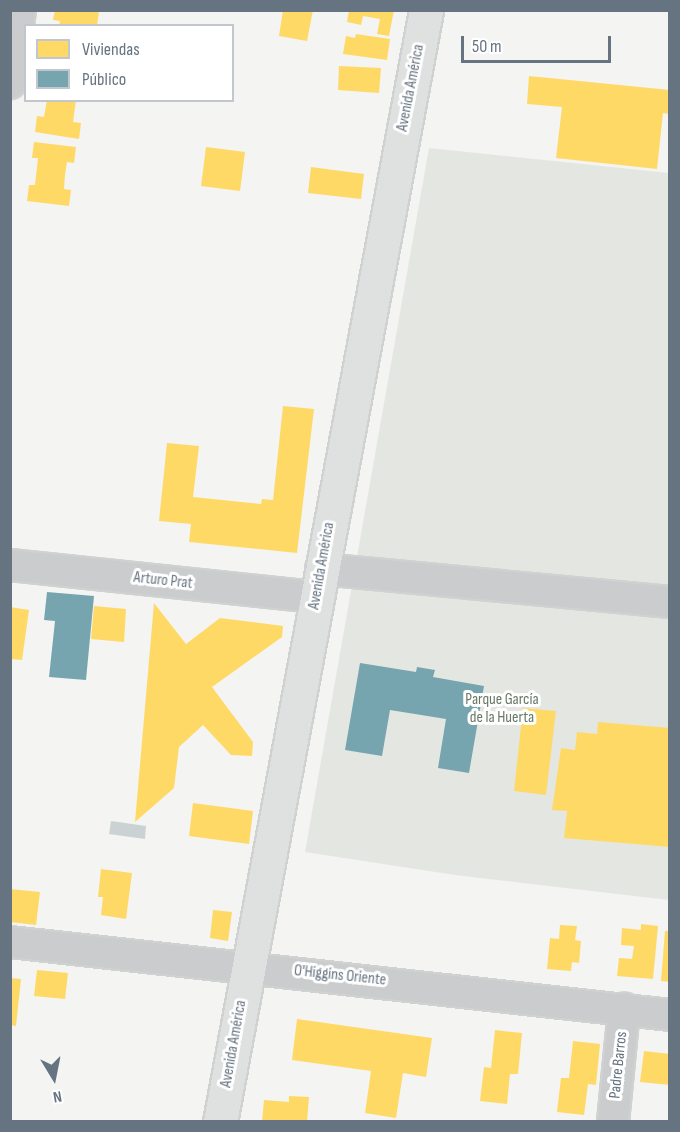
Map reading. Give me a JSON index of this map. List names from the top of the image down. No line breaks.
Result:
{"streets":{"main road":["Avenida América"],"street":["Arturo Prat","O'Higgins Oriente","Padre Barros"]},"crossings":[["Avenida América","Arturo Prat"],["Avenida América","O'Higgins Oriente"],["O'Higgins Oriente","Padre Barros"]],"parks":["Parque García de la Huerta"],"legend":["Viviendas","Público"],"scale_bar":"50 m","north":"bottom"}
